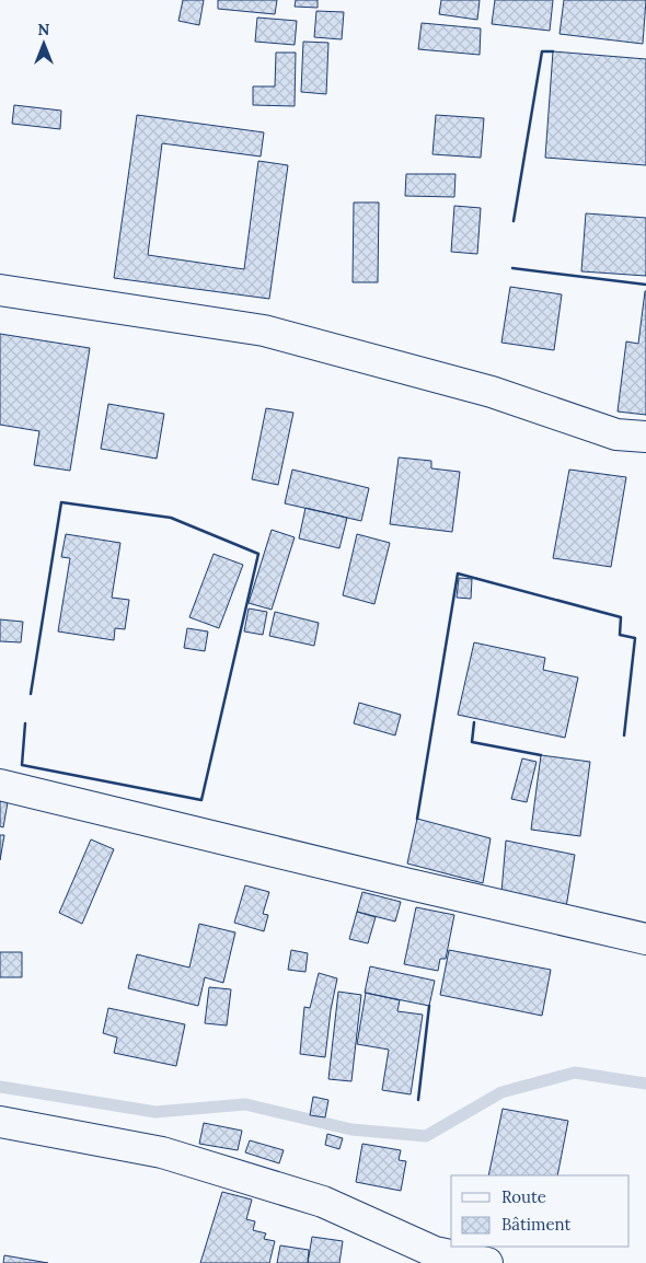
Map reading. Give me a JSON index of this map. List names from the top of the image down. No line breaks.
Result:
{"legend":["Route","Bâtiment"],"north":"top"}
